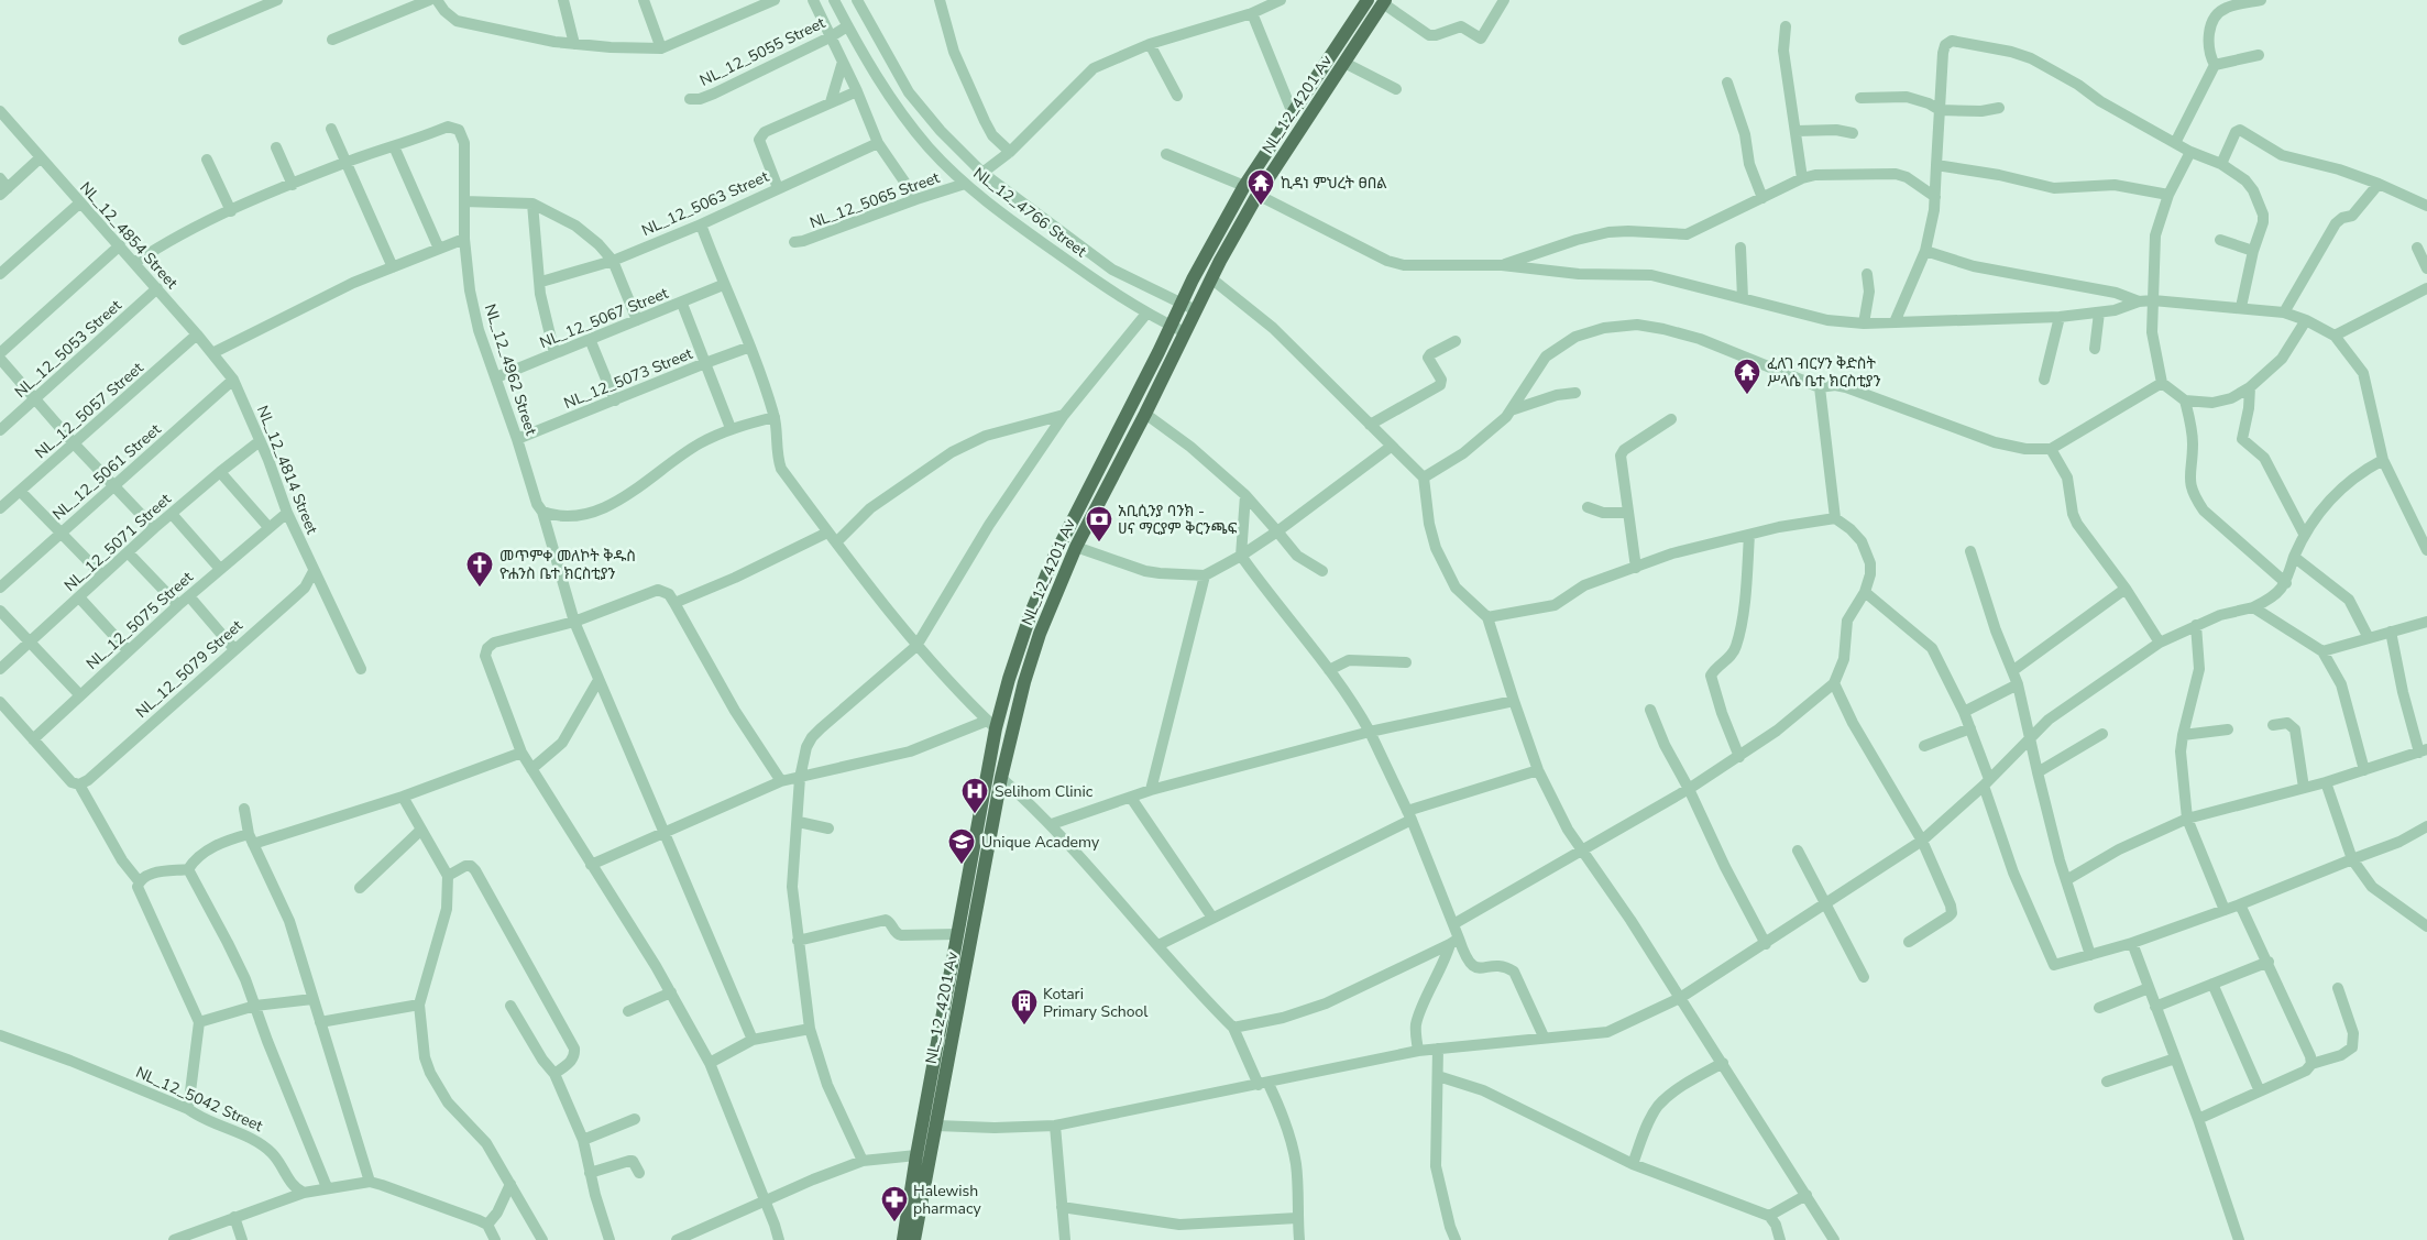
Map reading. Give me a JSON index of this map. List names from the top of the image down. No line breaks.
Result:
{"streets":{"main road":["NL_12_4201 Av"],"street":["NL_12_5055 Street","NL_12_5065 Street","NL_12_5063 Street","NL_12_4766 Street","NL_12_4854 Street","NL_12_5067 Street","NL_12_5053 Street","NL_12_4962 Street","NL_12_5073 Street","NL_12_5057 Street","NL_12_4814 Street","NL_12_5061 Street","NL_12_5071 Street","NL_12_5075 Street","NL_12_5079 Street","NL_12_5042 Street"]},"crossings":[["NL_12_5055 Street","NL_12_4766 Street"],["NL_12_4201 Av","NL_12_4766 Street"],["NL_12_5065 Street","NL_12_4766 Street"],["NL_12_4854 Street","NL_12_5053 Street"],["NL_12_4854 Street","NL_12_5057 Street"],["NL_12_4854 Street","NL_12_4814 Street"],["NL_12_4854 Street","NL_12_5061 Street"],["NL_12_5067 Street","NL_12_4962 Street"],["NL_12_4962 Street","NL_12_5073 Street"],["NL_12_4814 Street","NL_12_5061 Street"],["NL_12_4814 Street","NL_12_5071 Street"],["NL_12_4814 Street","NL_12_5075 Street"],["NL_12_4814 Street","NL_12_5079 Street"]],"places":{"temple":["ኪዳነ ምህረት ፀበል","ፈለገ ብርሃን ቅድስት ሥላሴ ቤተ ክርስቲያን"],"bank":["አቢሲንያ ባንክ - ሀና ማርያም ቅርንጫፍ"],"church":["መጥምቀ መለኮት ቅዱስ ዮሐንስ ቤተ ክርስቲያን"],"hospital":["Selihom Clinic"],"school or university":["Unique Academy"],"building":["Kotari Primary School"],"pharmacy":["Halewish pharmacy"]}}
